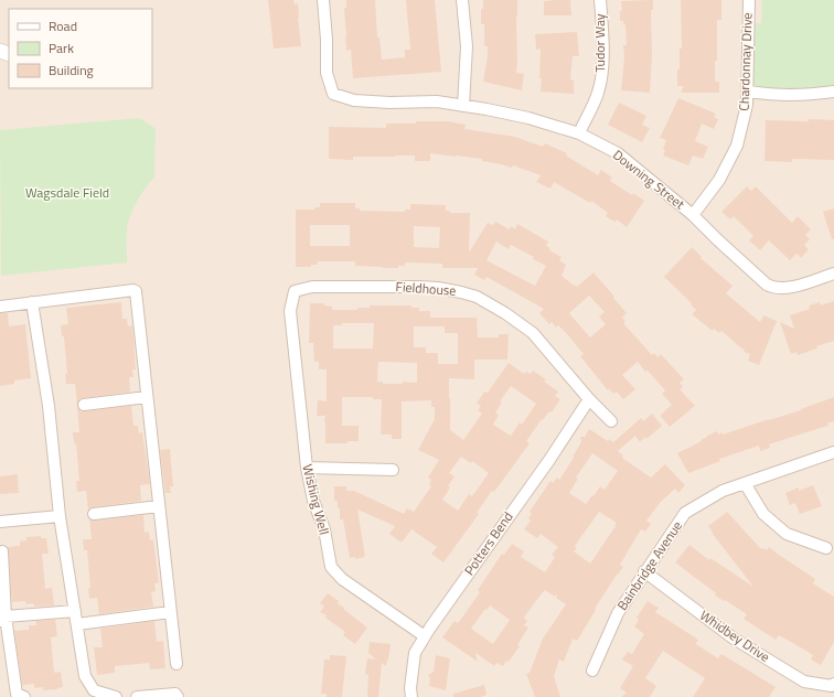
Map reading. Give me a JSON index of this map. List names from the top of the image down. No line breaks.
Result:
{"streets":{"street":["Tudor Way","Chardonnay Drive","Downing Street","Fieldhouse","Wishing Well","Potters Bend","Bainbridge Avenue","Whidbey Drive"]},"crossings":[["Tudor Way","Downing Street"],["Chardonnay Drive","Downing Street"],["Fieldhouse","Wishing Well"],["Fieldhouse","Potters Bend"],["Wishing Well","Potters Bend"],["Bainbridge Avenue","Whidbey Drive"]],"parks":["Wagsdale Field"],"legend":["Road","Park","Building"]}
